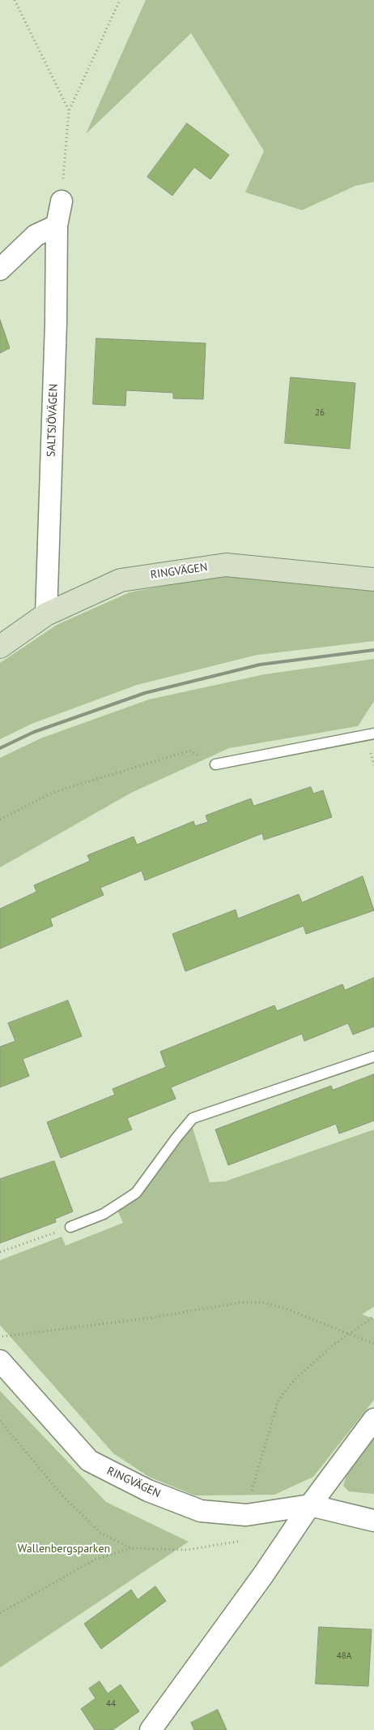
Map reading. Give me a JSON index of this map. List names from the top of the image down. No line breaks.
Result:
{"streets":{"street":["SALTSJÖVÄGEN","RINGVÄGEN"]},"crossings":[["SALTSJÖVÄGEN","RINGVÄGEN"]],"parks":["Wallenbergsparken"],"house_numbers":["26","48A","44"]}
